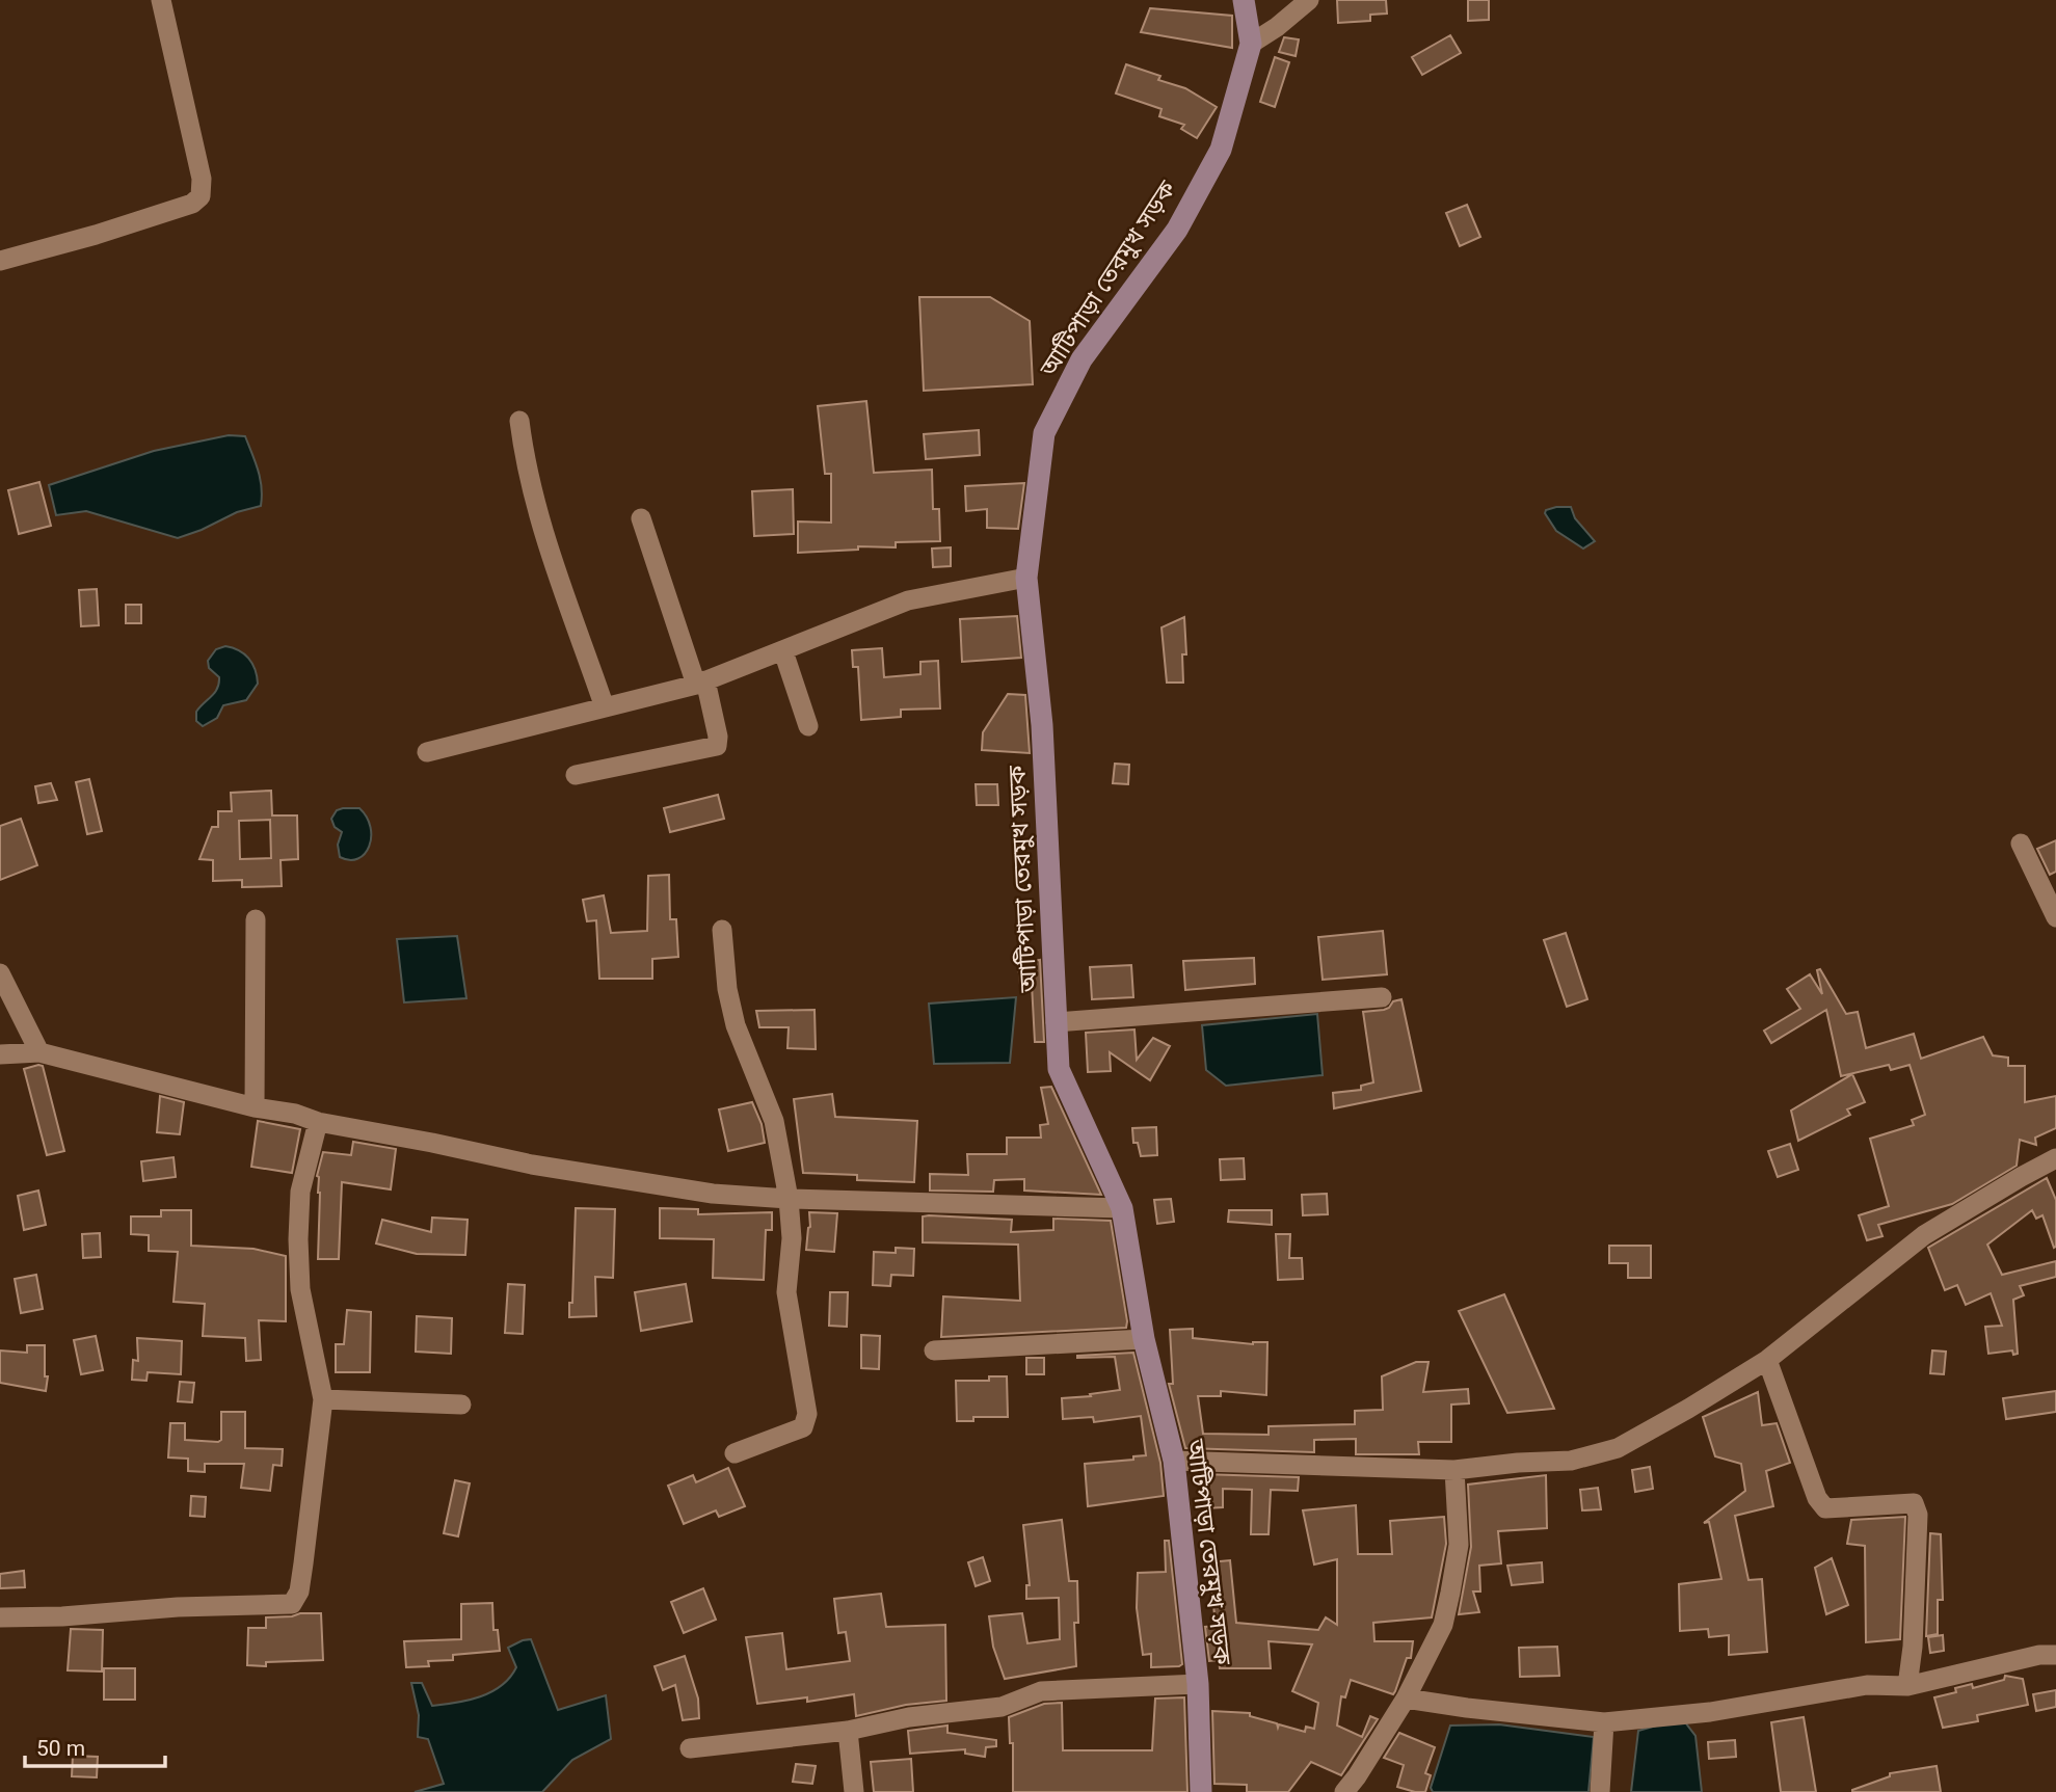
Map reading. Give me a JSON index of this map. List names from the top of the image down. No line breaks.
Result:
{"streets":{"main road":["আটিপাড়া তেরমুখ সড়ক"]},"scale_bar":"50 m"}
